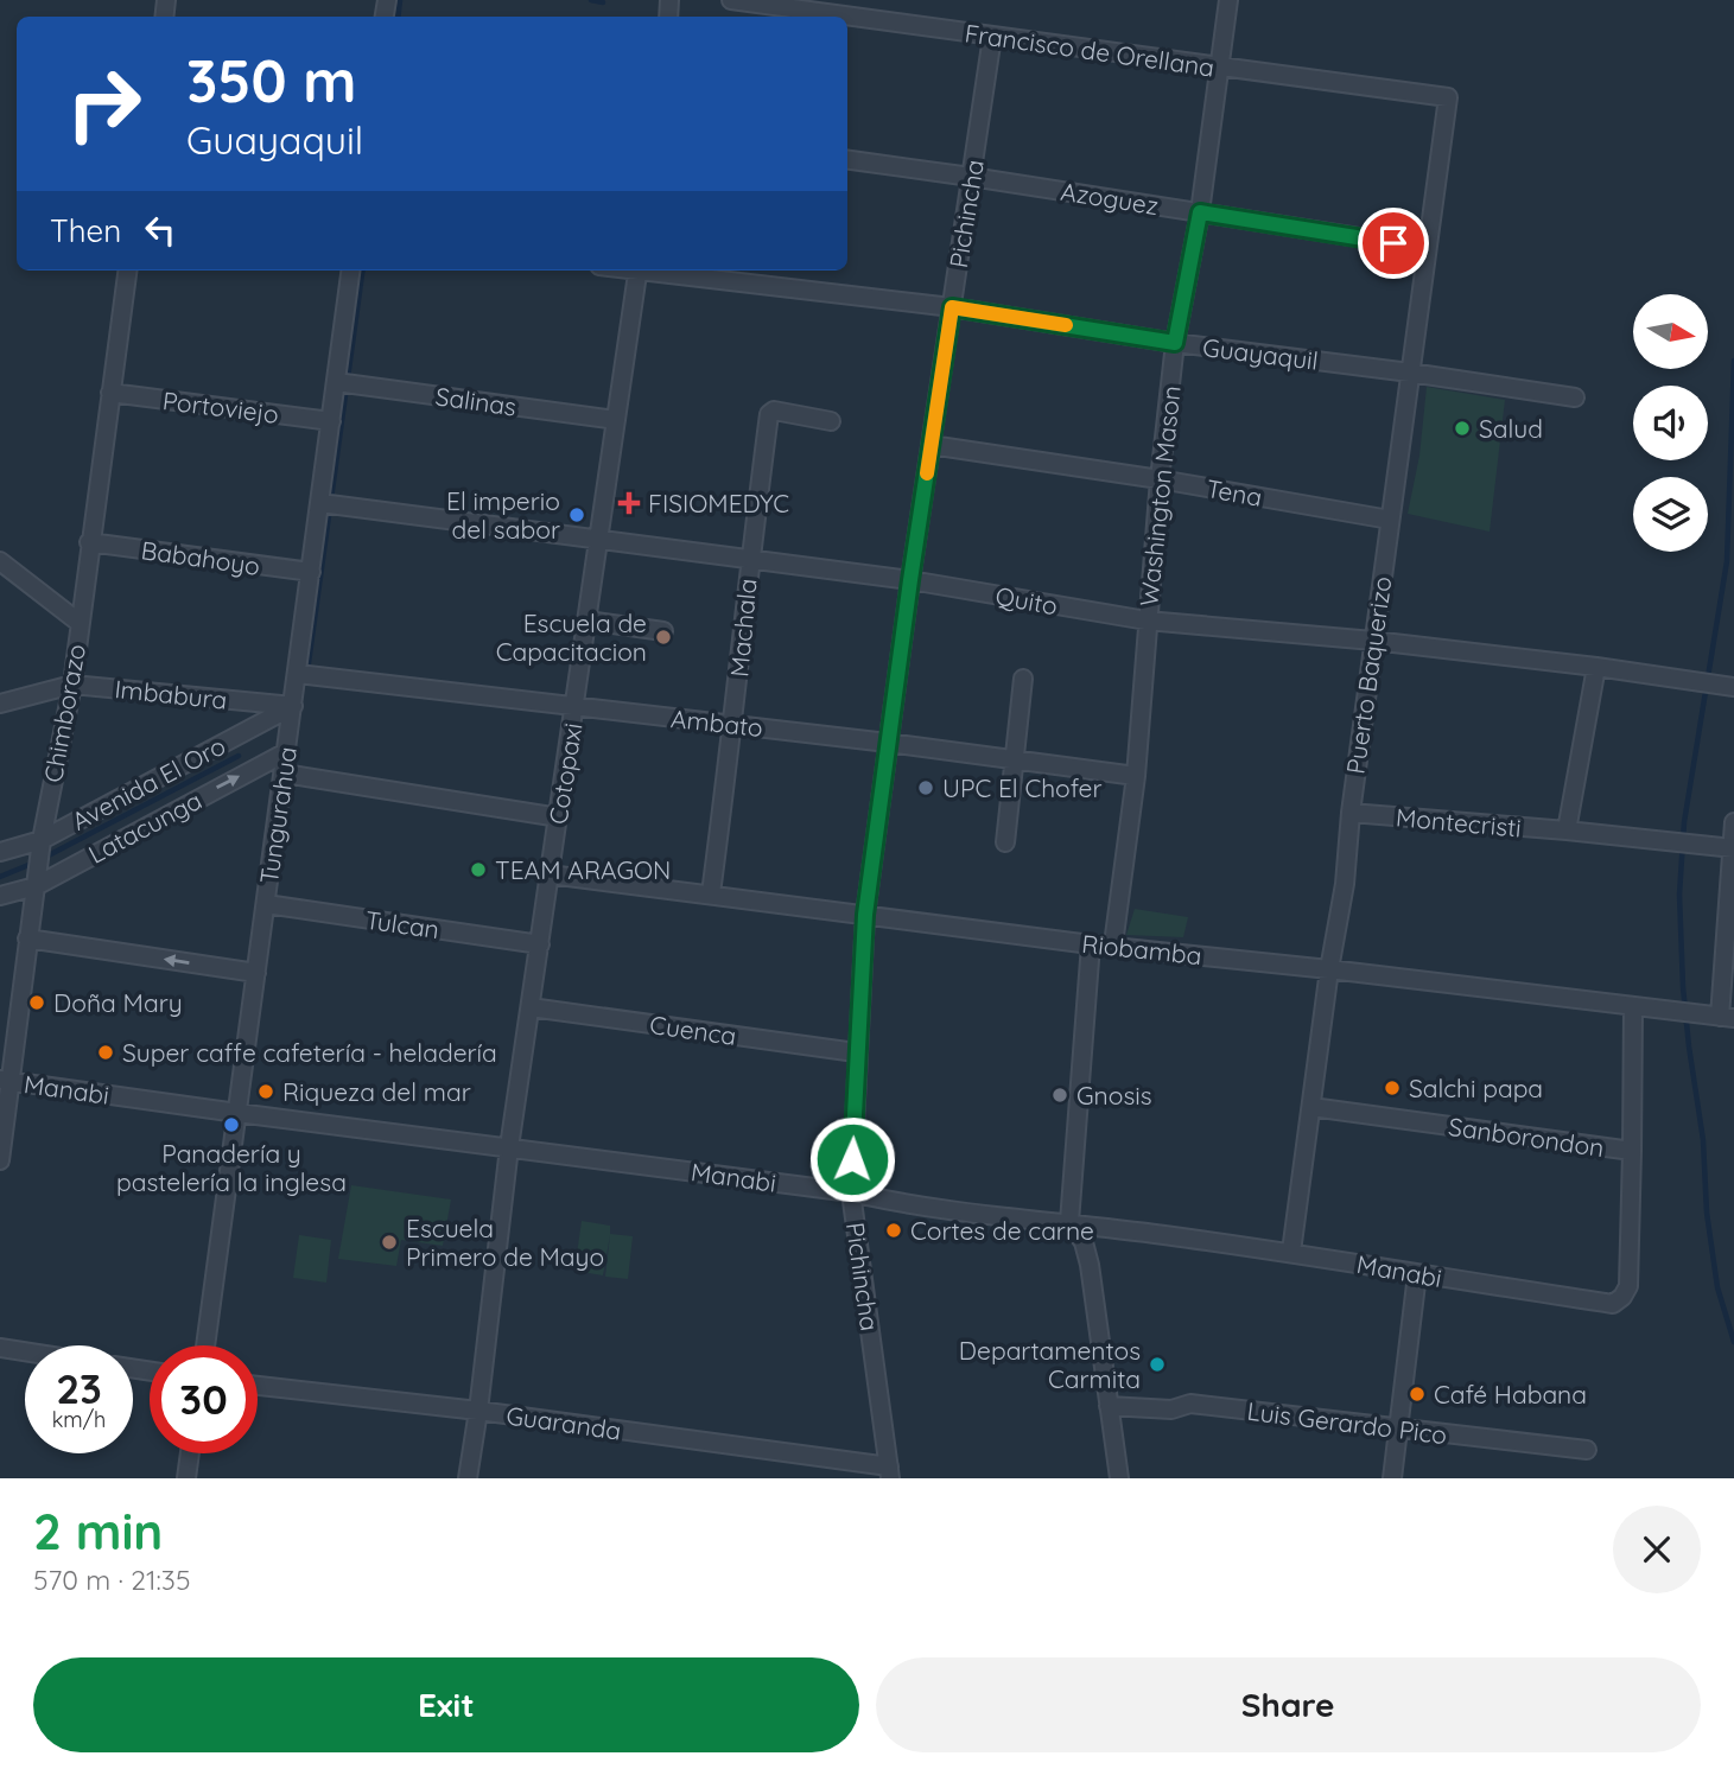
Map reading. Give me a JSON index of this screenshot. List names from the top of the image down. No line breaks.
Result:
{"streets":{"street":["Francisco de Orellana","Azoguez","Pichincha","Guayaquil","Salinas","Portoviejo","Tena","Washington Mason","Babahoyo","Quito","Machala","Puerto Baquerizo","Imbabura","Chimborazo","Ambato","Cotopaxi","Avenida El Oro","Tungurahua","Montecristi","Latacunga","Tulcan","Riobamba","Cuenca","Manabi","Sanborondon","Guaranda","Luis Gerardo Pico"]},"crossings":[["Francisco de Orellana","Pichincha"],["Francisco de Orellana","Washington Mason"],["Francisco de Orellana","Puerto Baquerizo"],["Azoguez","Pichincha"],["Azoguez","Washington Mason"],["Azoguez","Puerto Baquerizo"],["Pichincha","Guayaquil"],["Pichincha","Tena"],["Pichincha","Quito"],["Pichincha","Ambato"],["Pichincha","Riobamba"],["Pichincha","Cuenca"],["Pichincha","Manabi"],["Pichincha","Guaranda"],["Guayaquil","Washington Mason"],["Guayaquil","Puerto Baquerizo"],["Salinas","Cotopaxi"],["Salinas","Tungurahua"],["Portoviejo","Chimborazo"],["Portoviejo","Tungurahua"],["Tena","Washington Mason"],["Tena","Puerto Baquerizo"],["Washington Mason","Quito"],["Washington Mason","Ambato"],["Washington Mason","Riobamba"],["Babahoyo","Chimborazo"],["Babahoyo","Tungurahua"],["Quito","Machala"],["Quito","Puerto Baquerizo"],["Quito","Cotopaxi"],["Quito","Tungurahua"],["Machala","Ambato"],["Machala","Riobamba"],["Puerto Baquerizo","Montecristi"],["Puerto Baquerizo","Riobamba"],["Puerto Baquerizo","Manabi"],["Puerto Baquerizo","Sanborondon"],["Imbabura","Chimborazo"],["Imbabura","Avenida El Oro"],["Imbabura","Tungurahua"],["Chimborazo","Avenida El Oro"],["Chimborazo","Latacunga"],["Chimborazo","Manabi"],["Ambato","Cotopaxi"],["Ambato","Tungurahua"],["Cotopaxi","Tulcan"],["Cotopaxi","Riobamba"],["Cotopaxi","Cuenca"],["Cotopaxi","Manabi"],["Cotopaxi","Guaranda"],["Avenida El Oro","Tungurahua"],["Tungurahua","Latacunga"],["Tungurahua","Tulcan"],["Tungurahua","Manabi"],["Manabi","Sanborondon"]],"one_way":["Latacunga"],"places":{"other":["Salud","El imperio del sabor","Escuela de Capacitacion","UPC El Chofer","TEAM ARAGON","Doña Mary","Super caffe cafetería - heladería","Salchi papa","Riqueza del mar","Gnosis","Panadería y pastelería la inglesa","Cortes de carne","Escuela Primero de Mayo","Departamentos Carmita","Café Habana"],"health":["FISIOMEDYC"]},"north":"right","page":{"turn":["350 m","Guayaquil"],"then":"Then","speed":"23 km/h","limit":"30","heading":["2 min","570 m · 21:35"],"buttons":["Exit","Share"]}}
